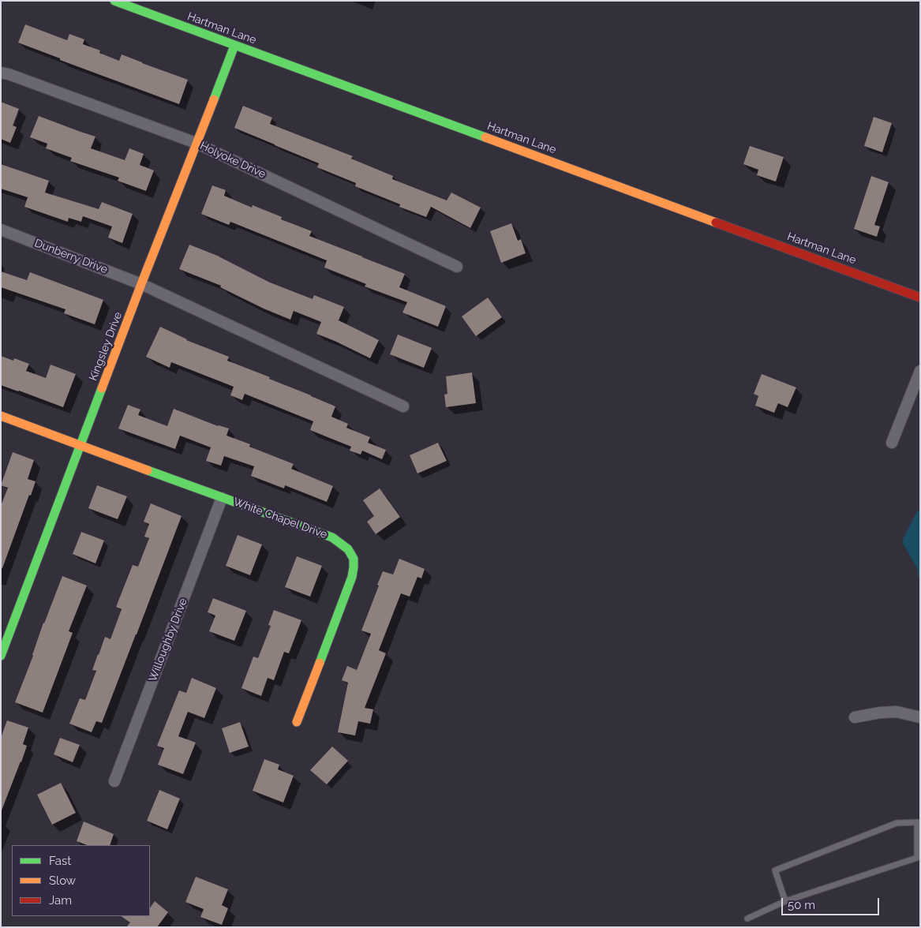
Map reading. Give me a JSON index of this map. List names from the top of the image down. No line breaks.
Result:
{"streets":{"street":["Hartman Lane","Holyoke Drive","Dunberry Drive","Kingsley Drive","White Chapel Drive","Willoughby Drive"]},"crossings":[["Hartman Lane","Kingsley Drive"],["Holyoke Drive","Kingsley Drive"],["Dunberry Drive","Kingsley Drive"],["Kingsley Drive","White Chapel Drive"],["White Chapel Drive","Willoughby Drive"]],"legend":["Fast","Slow","Jam"],"scale_bar":"50 m"}
